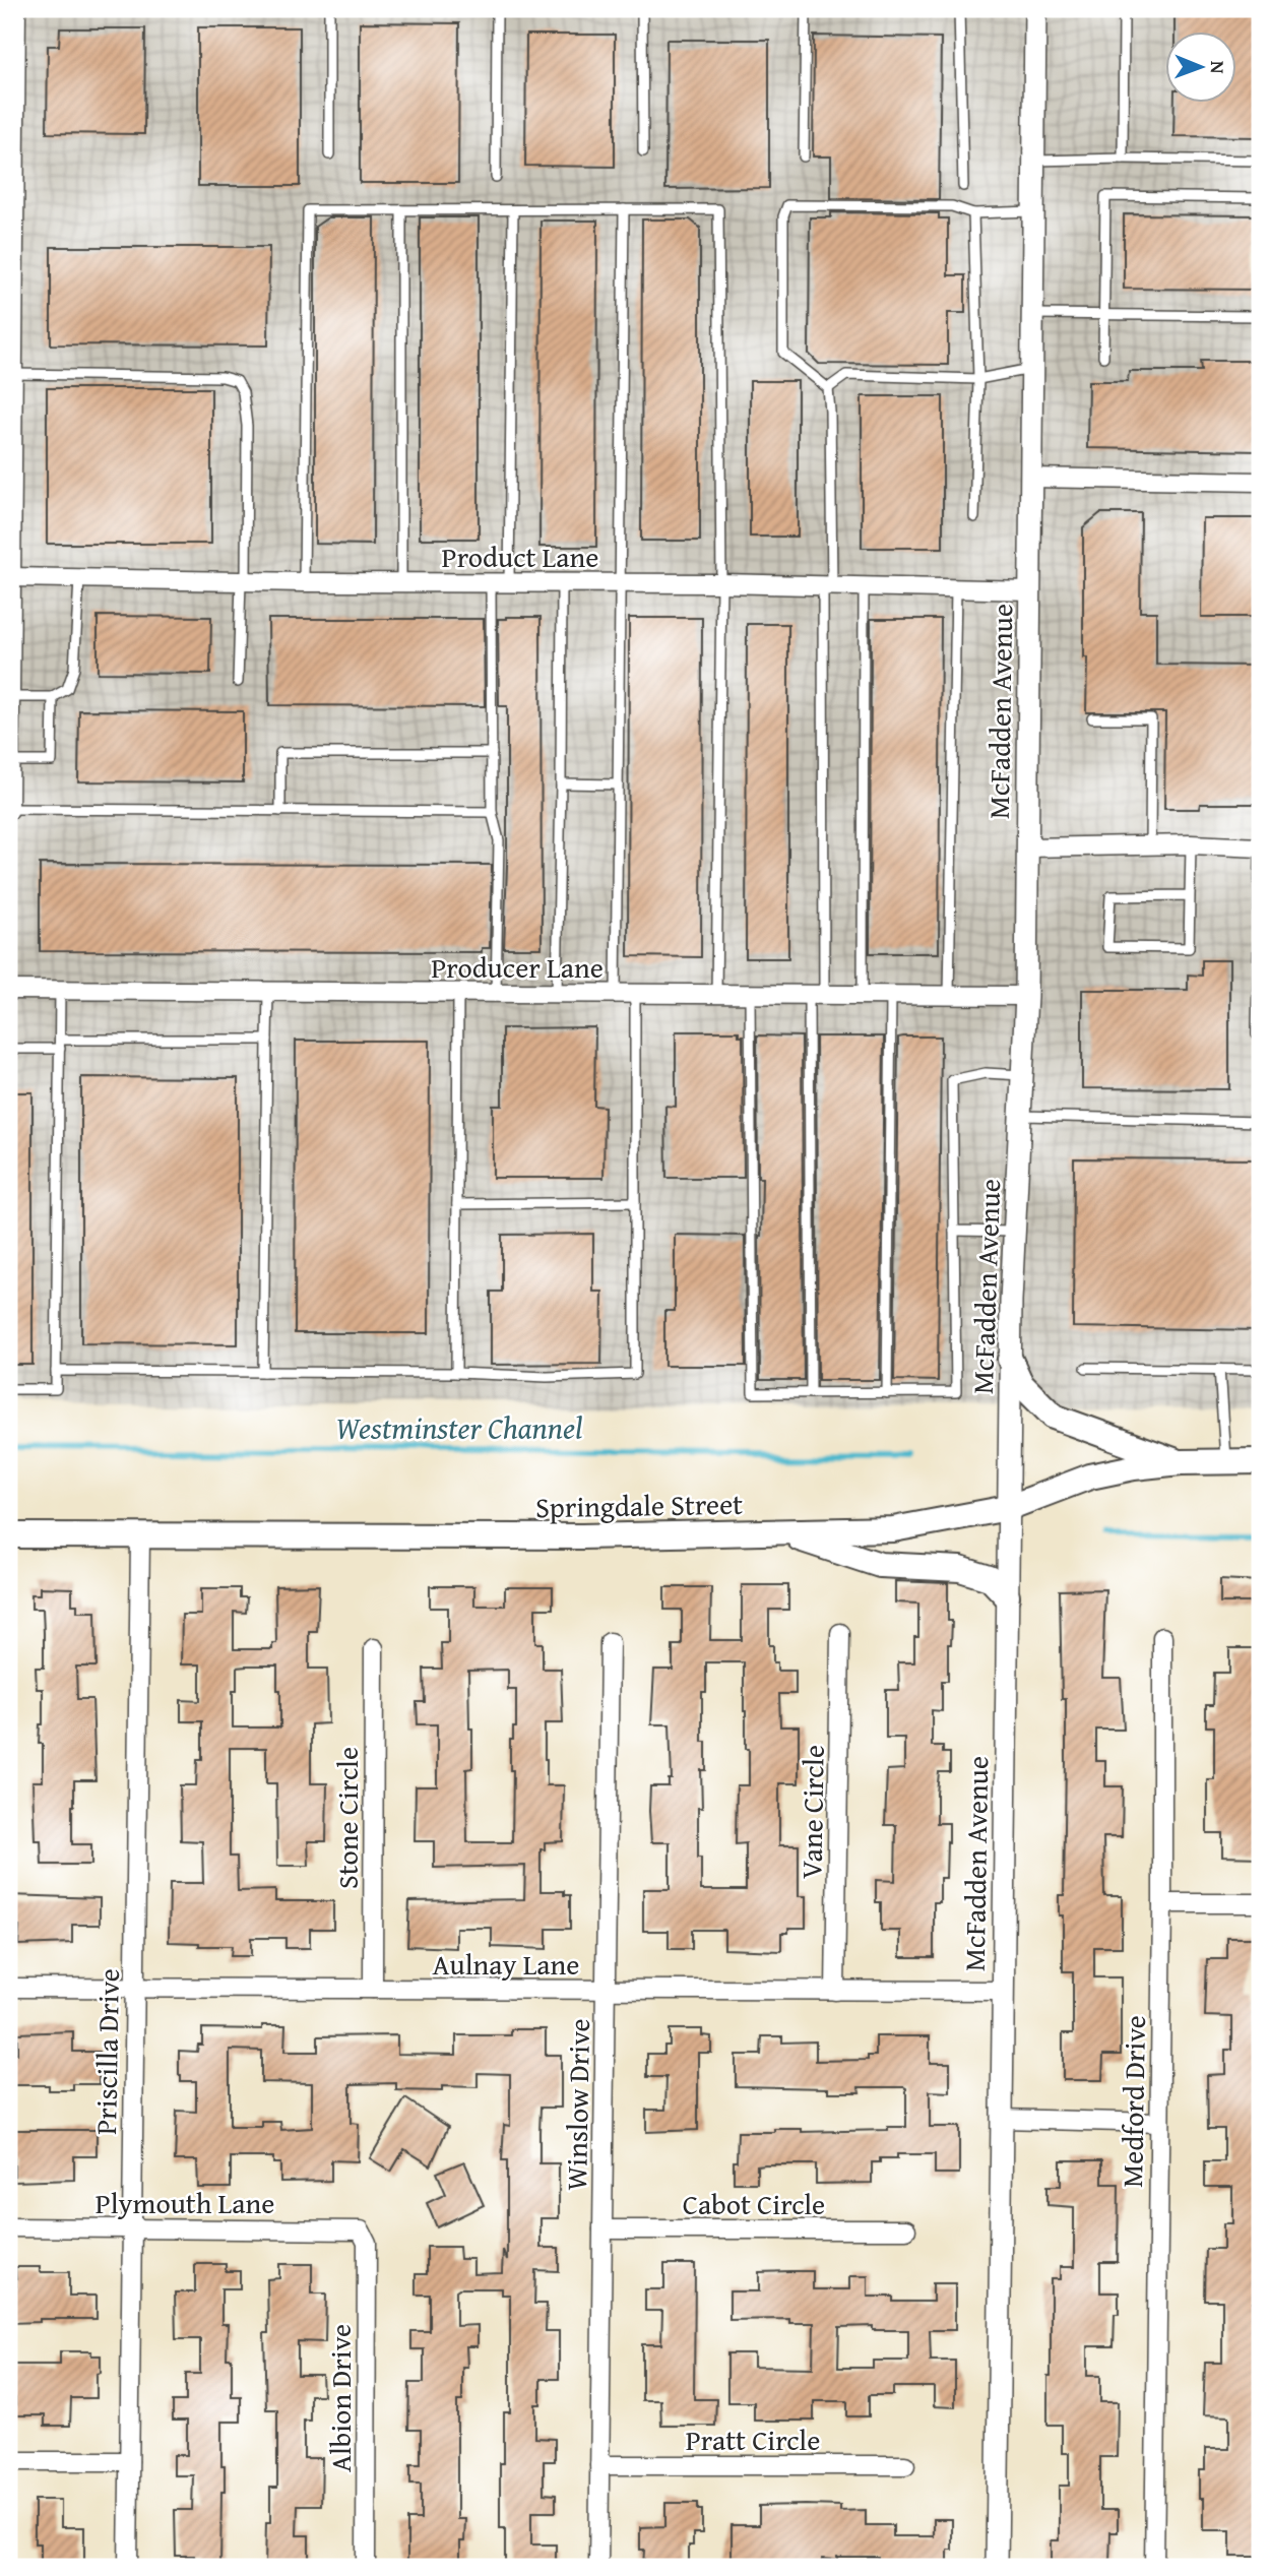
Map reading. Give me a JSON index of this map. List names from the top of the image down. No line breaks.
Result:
{"streets":{"main road":["Springdale Street"],"street":["Product Lane","McFadden Avenue","Producer Lane","Vane Circle","Stone Circle","Aulnay Lane","Priscilla Drive","Medford Drive","Winslow Drive","Plymouth Lane","Cabot Circle","Albion Drive","Pratt Circle"]},"crossings":[["Product Lane","McFadden Avenue"],["McFadden Avenue","Producer Lane"],["McFadden Avenue","Springdale Street"],["McFadden Avenue","Aulnay Lane"],["Springdale Street","Priscilla Drive"],["Vane Circle","Aulnay Lane"],["Stone Circle","Aulnay Lane"],["Aulnay Lane","Priscilla Drive"],["Aulnay Lane","Winslow Drive"],["Priscilla Drive","Plymouth Lane"],["Winslow Drive","Cabot Circle"],["Winslow Drive","Pratt Circle"],["Plymouth Lane","Albion Drive"]],"water":["Westminster Channel"],"north":"right"}
